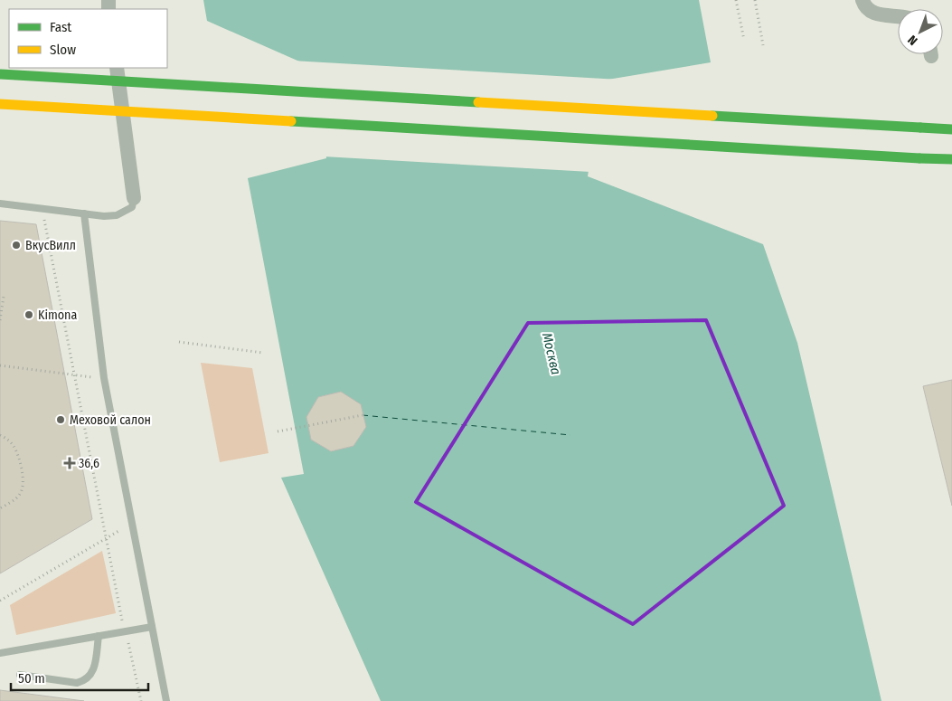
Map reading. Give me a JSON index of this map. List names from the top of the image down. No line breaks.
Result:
{"water":["Москва"],"places":{"other":["ВкусВилл","Kimona","Меховой салон"],"health":["36,6"]},"legend":["Fast","Slow"],"scale_bar":"50 m","north":"bottom left"}
